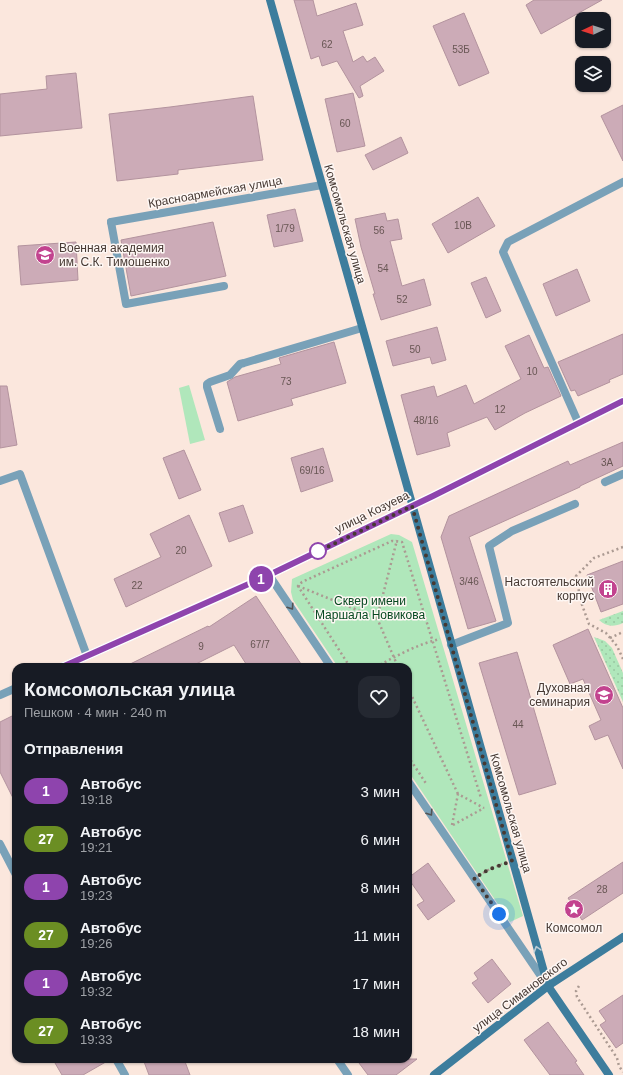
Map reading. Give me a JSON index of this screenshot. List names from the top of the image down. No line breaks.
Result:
{"streets":{"street":["Красноармейская улица","Комсомольская улица","улица Козуева","улица Симановского"]},"crossings":[["Красноармейская улица","Комсомольская улица"],["Комсомольская улица","улица Козуева"],["Комсомольская улица","улица Симановского"]],"parks":["Сквер имени Маршала Новикова"],"places":{"school or university":["Военная академия им. С.К. Тимошенко","Духовная семинария"],"building":["Настоятельский корпус"],"place":["Комсомол"]},"lines":["bus line 1"],"house_numbers":["62","53Б","60","10В","1/79","56","54","52","50","10","73","12","48/16","3А","69/16","20","3/46","22","67/7","9","44","28"],"north":"left","page":{"on_map":"1","heading":[["Комсомольская улица","Пешком · 4 мин · 240 m"],"Отправления"],"list":[{"mark":"1","name":"Автобус","note":"19:18","value":"3 мин"},{"mark":"27","name":"Автобус","note":"19:21","value":"6 мин"},{"mark":"1","name":"Автобус","note":"19:23","value":"8 мин"},{"mark":"27","name":"Автобус","note":"19:26","value":"11 мин"},{"mark":"1","name":"Автобус","note":"19:32","value":"17 мин"},{"mark":"27","name":"Автобус","note":"19:33","value":"18 мин"}]}}
